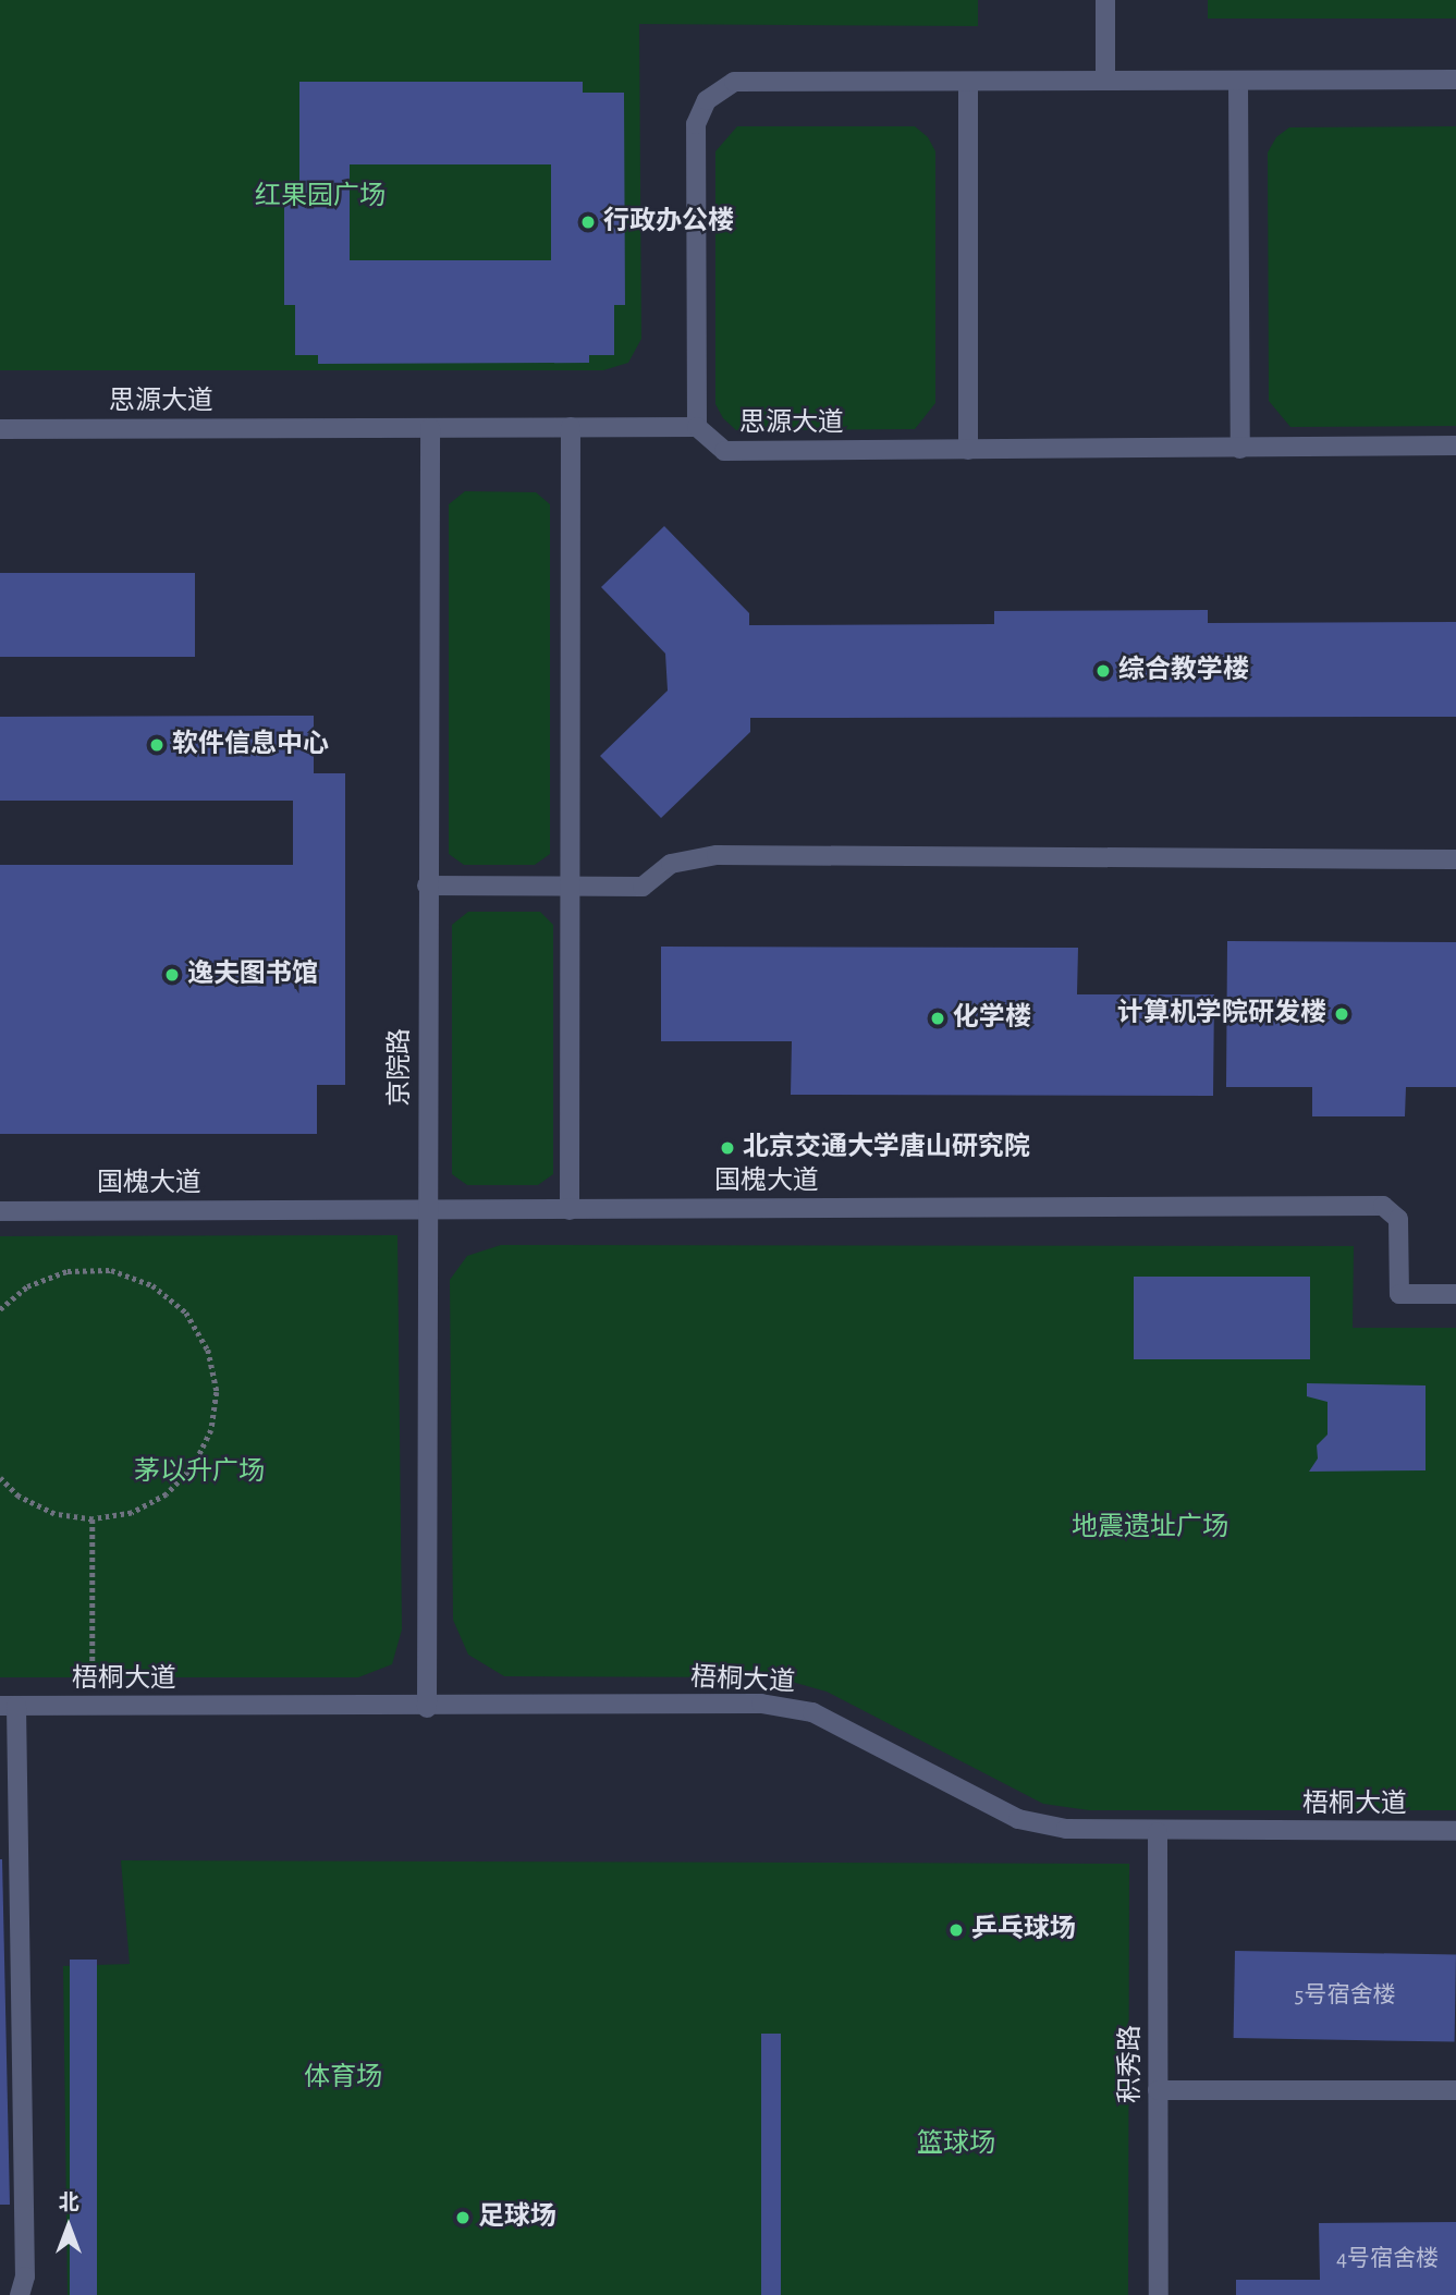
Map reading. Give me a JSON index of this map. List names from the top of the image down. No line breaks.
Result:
{"streets":{"lane":["思源大道","京院路","国槐大道","梧桐大道","积秀路"]},"crossings":[["思源大道","京院路"],["京院路","国槐大道"],["京院路","梧桐大道"],["梧桐大道","积秀路"]],"parks":["红果园广场","茅以升广场","地震遗址广场","体育场","篮球场"],"places":["行政办公楼","综合教学楼","软件信息中心","逸夫图书馆","计算机学院研发楼","化学楼","北京交通大学唐山研究院","乒乓球场","足球场"],"house_numbers":["5号宿舍楼","4号宿舍楼"],"north":"top"}
